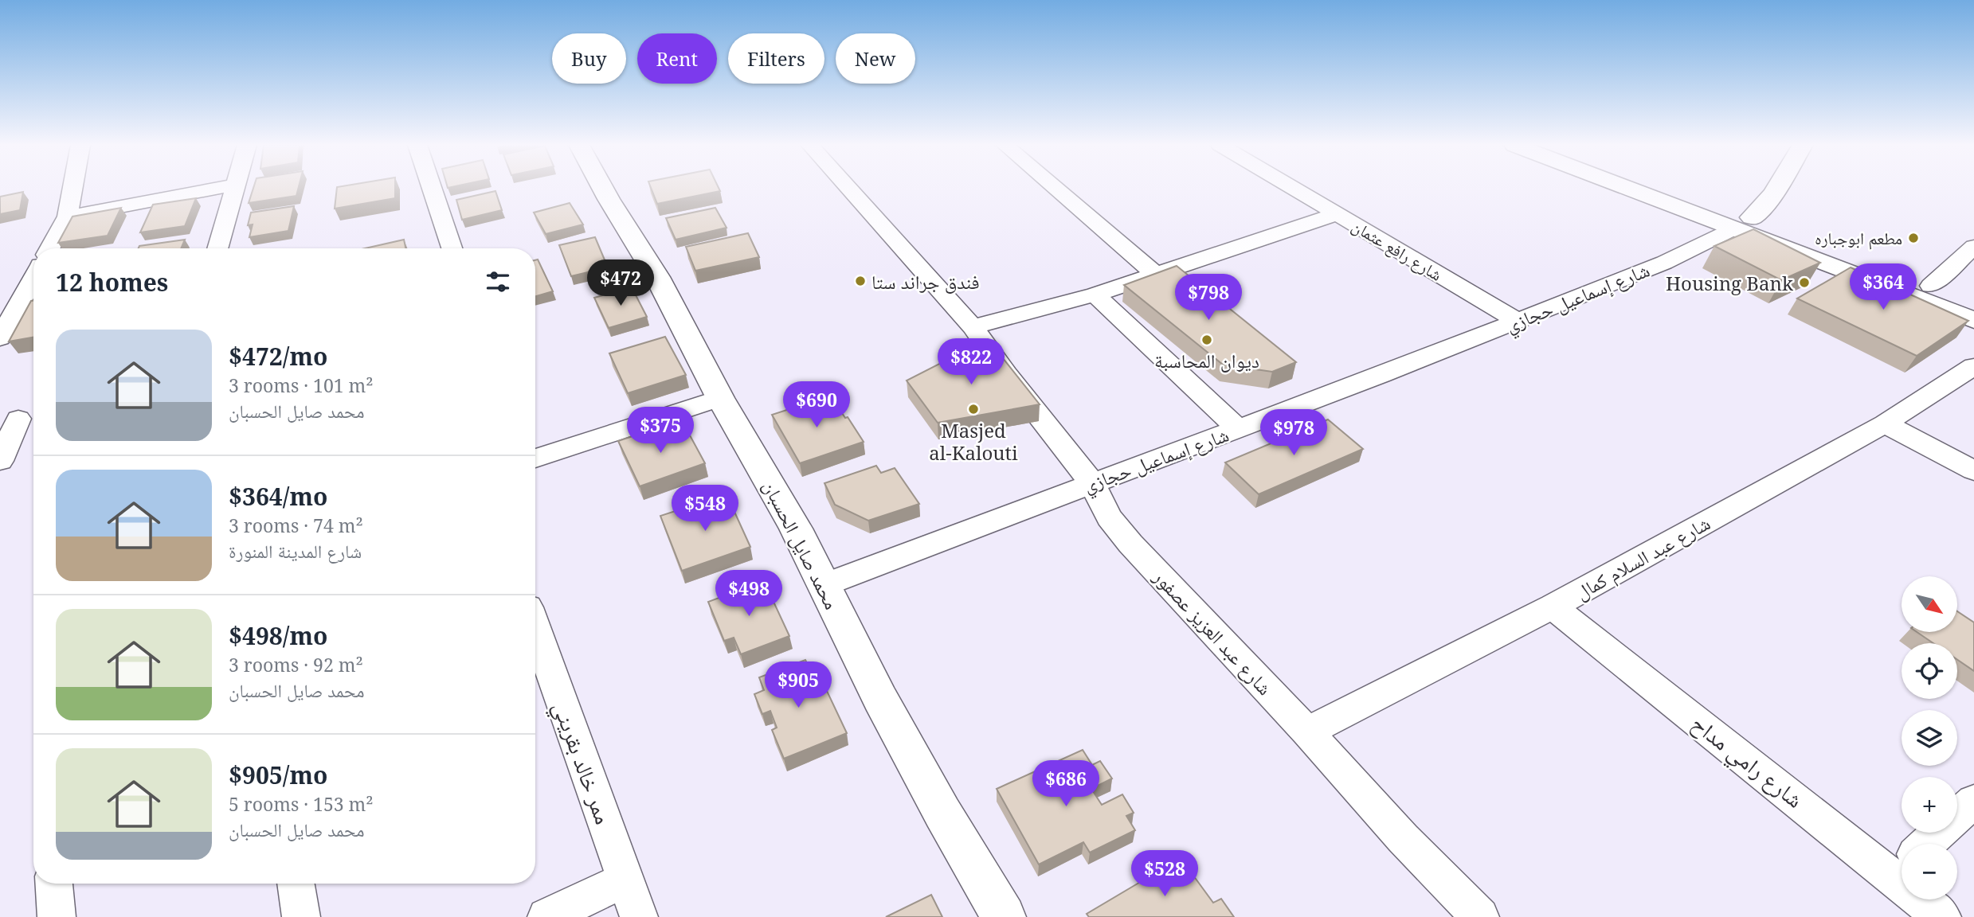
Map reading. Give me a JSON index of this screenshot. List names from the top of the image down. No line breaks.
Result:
{"streets":{"street":["شارع رافع عثمان","شارع إسماعيل حجازي","محمد صايل الحسبان","شارع عبد السلام كمال","شارع عبد العزيز عصفور","شارع رامي مداح","ممر خالد بقريني"]},"crossings":[["شارع رافع عثمان","شارع إسماعيل حجازي"],["شارع إسماعيل حجازي","محمد صايل الحسبان"],["شارع إسماعيل حجازي","شارع عبد العزيز عصفور"],["شارع عبد السلام كمال","شارع عبد العزيز عصفور"],["شارع عبد السلام كمال","شارع رامي مداح"]],"places":["مطعم ابوجباره","فندق جراند ستا","Housing Bank","ديوان المحاسبة","Masjed al-Kalouti"],"north":"bottom right","page":{"chip":["Buy","Rent","Filters","New"],"heading":"12 homes","price":["$472","$364","$798","$822","$690","$375","$978","$548","$498","$905","$686","$528"],"list":[{"name":"$472/mo","note":"3 rooms · 101 m² · محمد صايل الحسبان"},{"name":"$364/mo","note":"3 rooms · 74 m² · شارع المدينة المنورة"},{"name":"$498/mo","note":"3 rooms · 92 m² · محمد صايل الحسبان"},{"name":"$905/mo","note":"5 rooms · 153 m² · محمد صايل الحسبان"}],"map_buttons":["+","−"]}}
